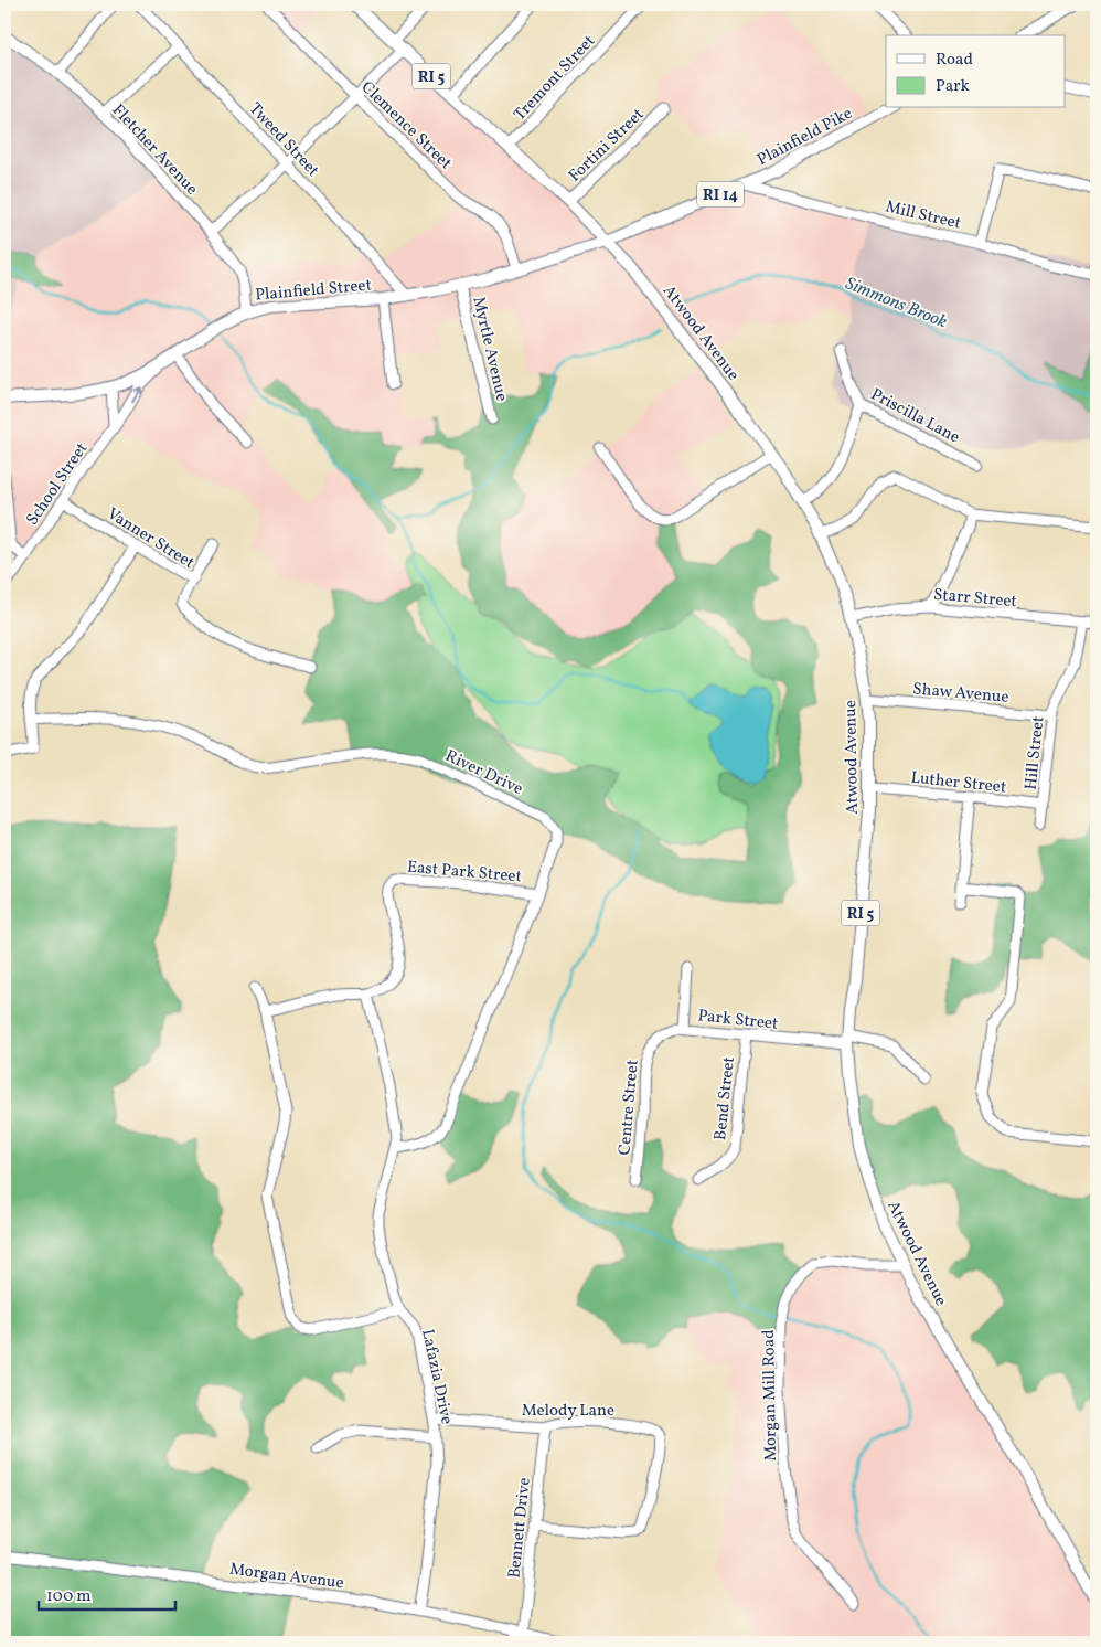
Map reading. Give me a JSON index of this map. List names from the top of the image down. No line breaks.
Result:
{"streets":{"main road":["RI 5","Plainfield Pike","RI 14","Plainfield Street","Atwood Avenue"],"street":["Tremont Street","Clemence Street","Tweed Street","Fortini Street","Fletcher Avenue","Mill Street","Myrtle Avenue","Priscilla Lane","School Street","Vanner Street","Starr Street","Shaw Avenue","Hill Street","River Drive","Luther Street","East Park Street","Park Street","Bend Street","Centre Street","Lafazia Drive","Morgan Mill Road","Melody Lane","Bennett Drive","Morgan Avenue"]},"crossings":[["Tremont Street","Atwood Avenue"],["Clemence Street","Plainfield Street"],["Plainfield Pike","Mill Street"],["Plainfield Pike","Plainfield Street"],["Plainfield Pike","Atwood Avenue"],["Tweed Street","Plainfield Street"],["Fortini Street","Atwood Avenue"],["Fletcher Avenue","Plainfield Street"],["Plainfield Street","Atwood Avenue"],["Plainfield Street","Myrtle Avenue"],["Plainfield Street","School Street"],["Atwood Avenue","Starr Street"],["Atwood Avenue","Shaw Avenue"],["Atwood Avenue","Luther Street"],["Atwood Avenue","Park Street"],["Atwood Avenue","Morgan Mill Road"],["School Street","Vanner Street"],["Starr Street","Hill Street"],["Shaw Avenue","Hill Street"],["Hill Street","Luther Street"],["River Drive","East Park Street"],["River Drive","Lafazia Drive"],["East Park Street","Lafazia Drive"],["Park Street","Bend Street"],["Park Street","Centre Street"],["Lafazia Drive","Melody Lane"],["Lafazia Drive","Morgan Avenue"],["Melody Lane","Bennett Drive"],["Bennett Drive","Morgan Avenue"]],"water":["Simmons Brook"],"legend":["Road","Park"],"scale_bar":"100 m"}
